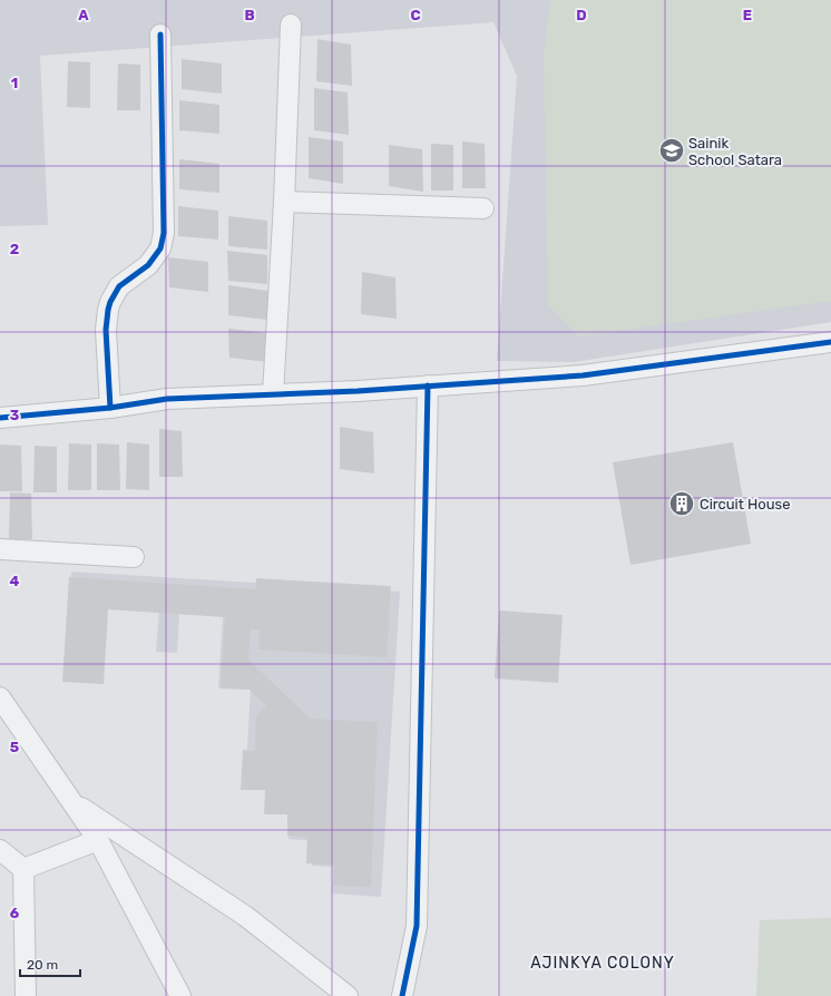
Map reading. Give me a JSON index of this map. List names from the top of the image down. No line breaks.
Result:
{"districts":["AJINKYA COLONY"],"places":{"school or university":["Sainik School Satara"],"building":["Circuit House"]},"scale_bar":"20 m","grid":{"columns":["A","B","C","D","E"],"rows":["1","2","3","4","5","6"]}}
